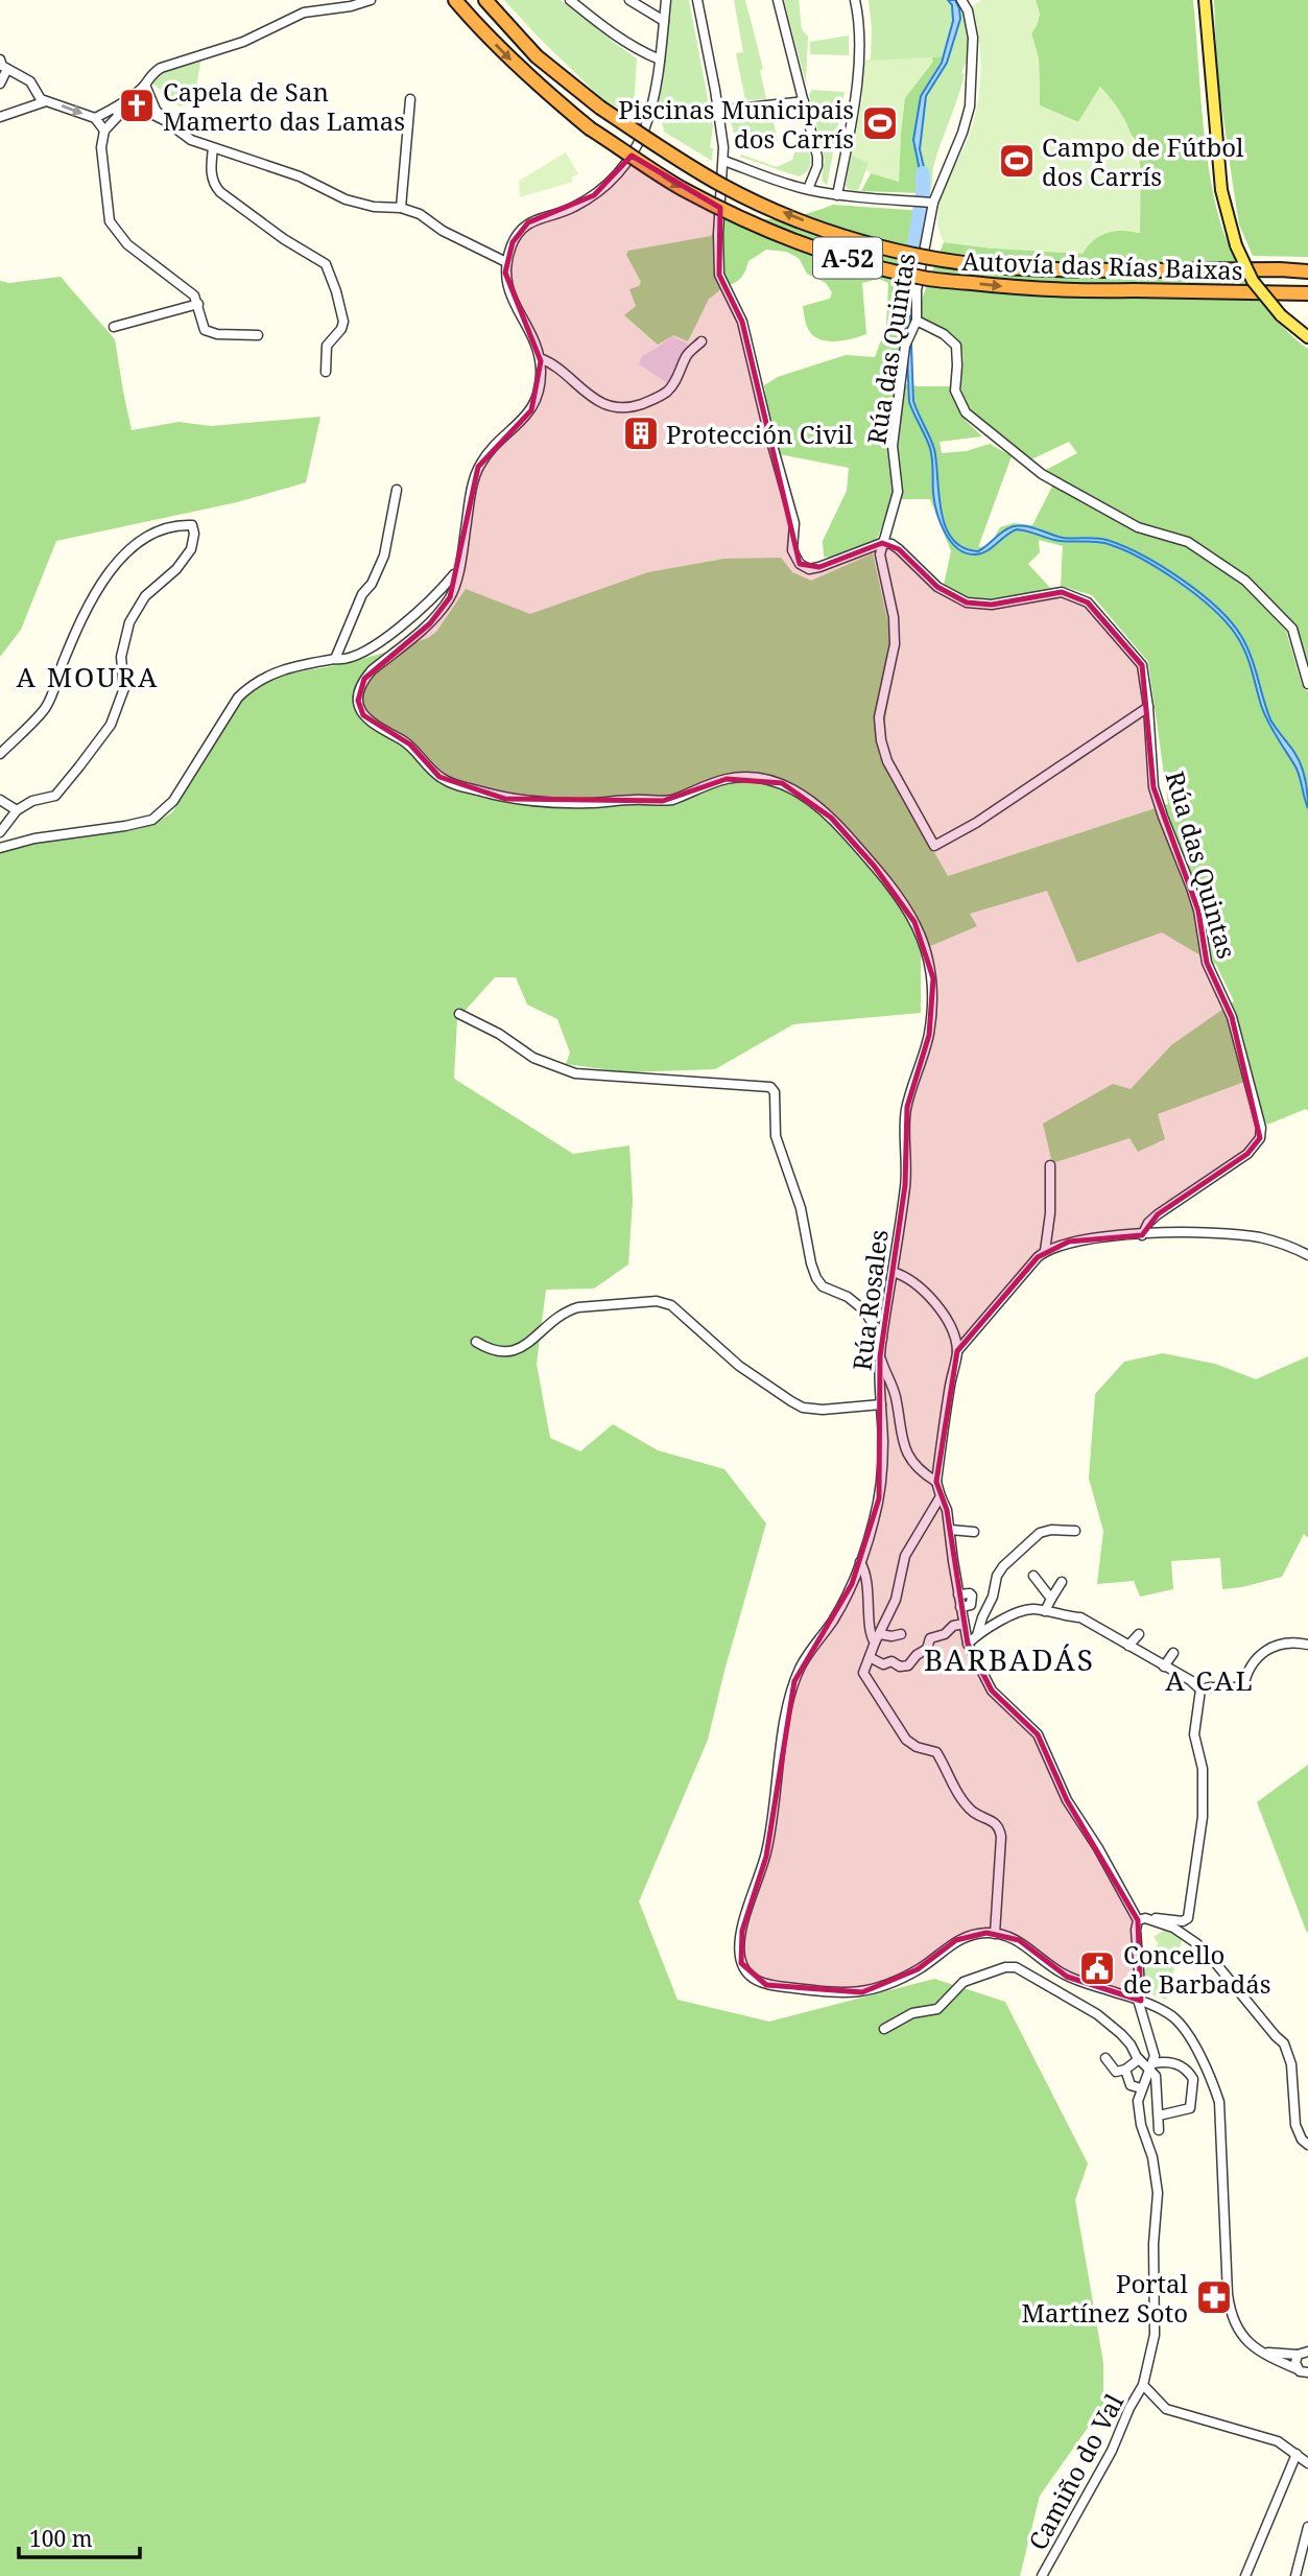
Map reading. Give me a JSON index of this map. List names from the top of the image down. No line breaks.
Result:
{"streets":{"highway":["A-52","Autovía das Rías Baixas"],"street":["Rúa das Quintas","Rúa Rosales","Camiño do Val"]},"districts":["A MOURA","BARBADÁS","A CAL"],"places":{"church":["Capela de San Mamerto das Lamas"],"sports":["Piscinas Municipais dos Carrís","Campo de Fútbol dos Carrís"],"building":["Protección Civil"],"public building":["Concello de Barbadás"],"pharmacy":["Portal Martínez Soto"]},"scale_bar":"100 m"}
